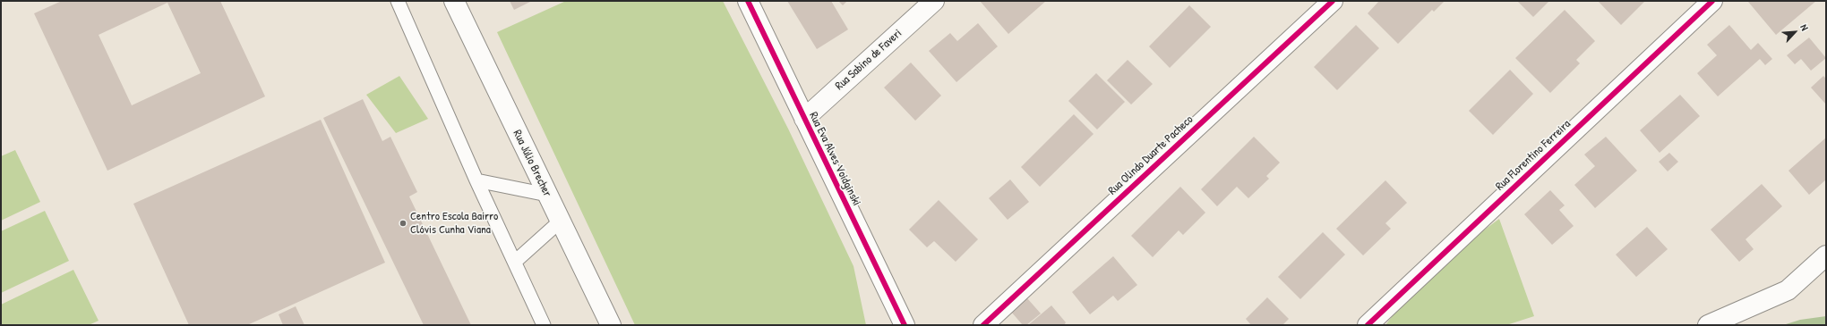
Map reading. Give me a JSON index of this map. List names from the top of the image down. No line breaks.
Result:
{"streets":{"street":["Rua Sabino de Faveri","Rua Olindo Duarte Pacheco","Rua Florentino Ferreira","Rua Eva Alves Voidginski","Rua Júlio Brecher"]},"crossings":[["Rua Sabino de Faveri","Rua Eva Alves Voidginski"]],"places":["Centro Escola Bairro Clóvis Cunha Viana"],"north":"top right"}
